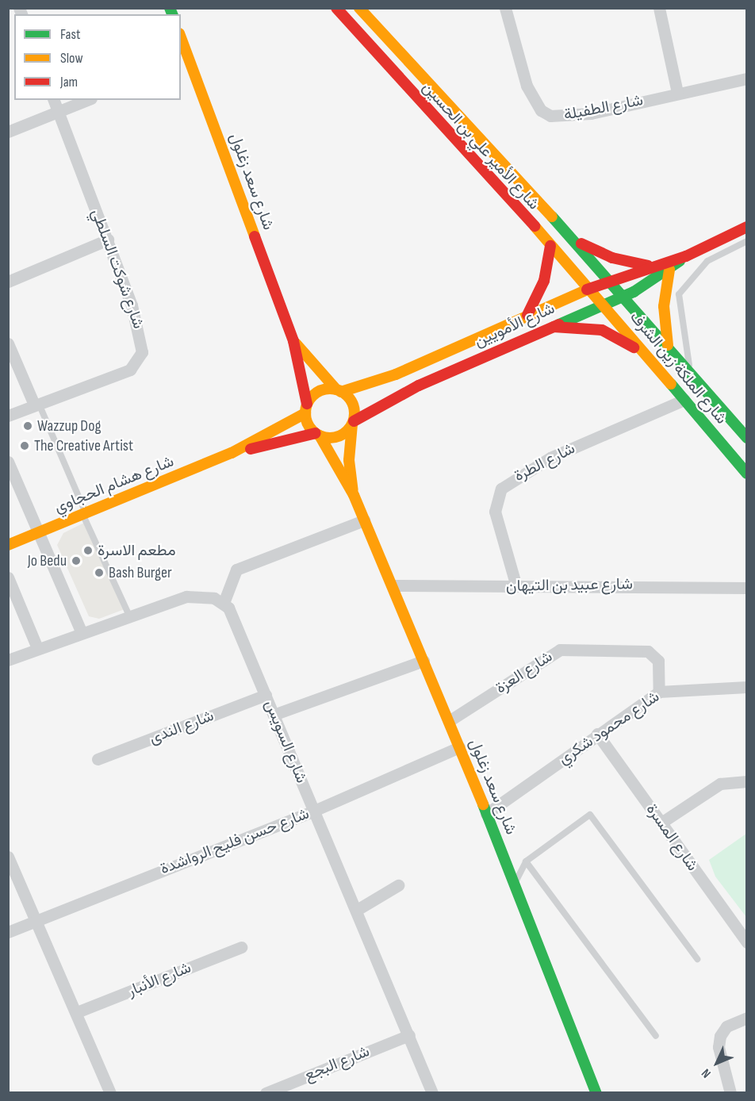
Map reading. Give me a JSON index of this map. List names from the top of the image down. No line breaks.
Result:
{"streets":{"main road":["شارع الأمير علي بن الحسين","شارع سعد زغلول","شارع الأمويين","شارع الملكة زين الشرف","شارع هشام الحجاوي"],"street":["شارع الطفيلة","شارع شوكت السلطي","شارع الطرة","شارع عبيد بن التيهان","شارع العزة","شارع الندى","شارع محمود شكري","شارع السويس","شارع المسرة","شارع حسن فليح الرواشدة","شارع الأنبار","شارع البجع"]},"crossings":[["شارع الأمير علي بن الحسين","شارع الأمويين"],["شارع الأمير علي بن الحسين","شارع الملكة زين الشرف"],["شارع سعد زغلول","شارع الأمويين"],["شارع سعد زغلول","شارع هشام الحجاوي"],["شارع سعد زغلول","شارع عبيد بن التيهان"],["شارع سعد زغلول","شارع العزة"],["شارع سعد زغلول","شارع محمود شكري"],["شارع سعد زغلول","شارع حسن فليح الرواشدة"],["شارع الأمويين","شارع الملكة زين الشرف"],["شارع الأمويين","شارع هشام الحجاوي"],["شارع الملكة زين الشرف","شارع الطرة"],["شارع الطرة","شارع عبيد بن التيهان"],["شارع العزة","شارع محمود شكري"],["شارع الندى","شارع السويس"],["شارع محمود شكري","شارع المسرة"],["شارع السويس","شارع حسن فليح الرواشدة"],["شارع السويس","شارع البجع"]],"places":["Wazzup Dog","The Creative Artist","مطعم الاسرة","Jo Bedu","Bash Burger"],"legend":["Fast","Slow","Jam"],"north":"bottom left"}
